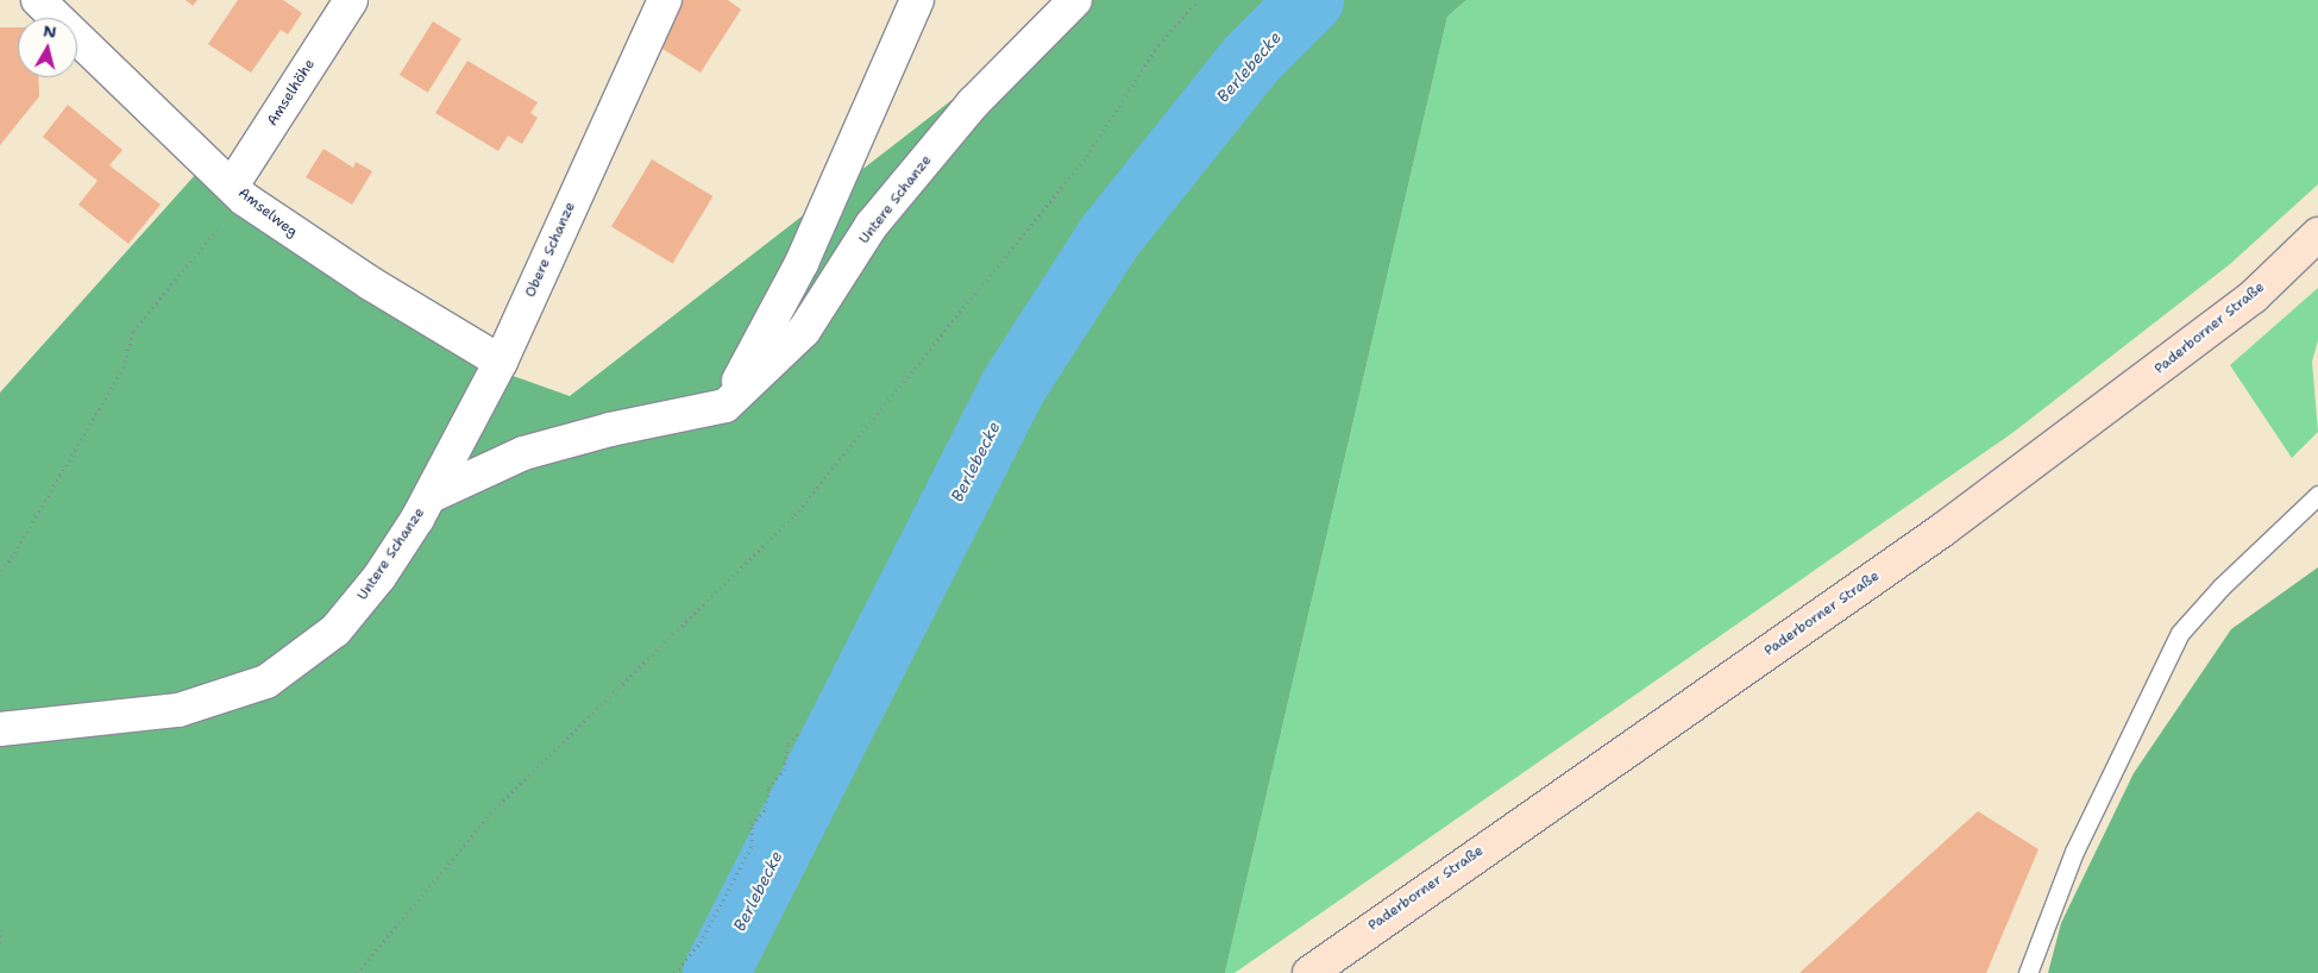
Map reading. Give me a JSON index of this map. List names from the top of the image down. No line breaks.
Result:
{"streets":{"main road":["Paderborner Straße"],"street":["Amselhöhe","Untere Schanze","Amselweg","Obere Schanze"]},"crossings":[["Amselhöhe","Amselweg"],["Untere Schanze","Obere Schanze"],["Amselweg","Obere Schanze"]],"water":["Berlebecke"],"north":"top"}
